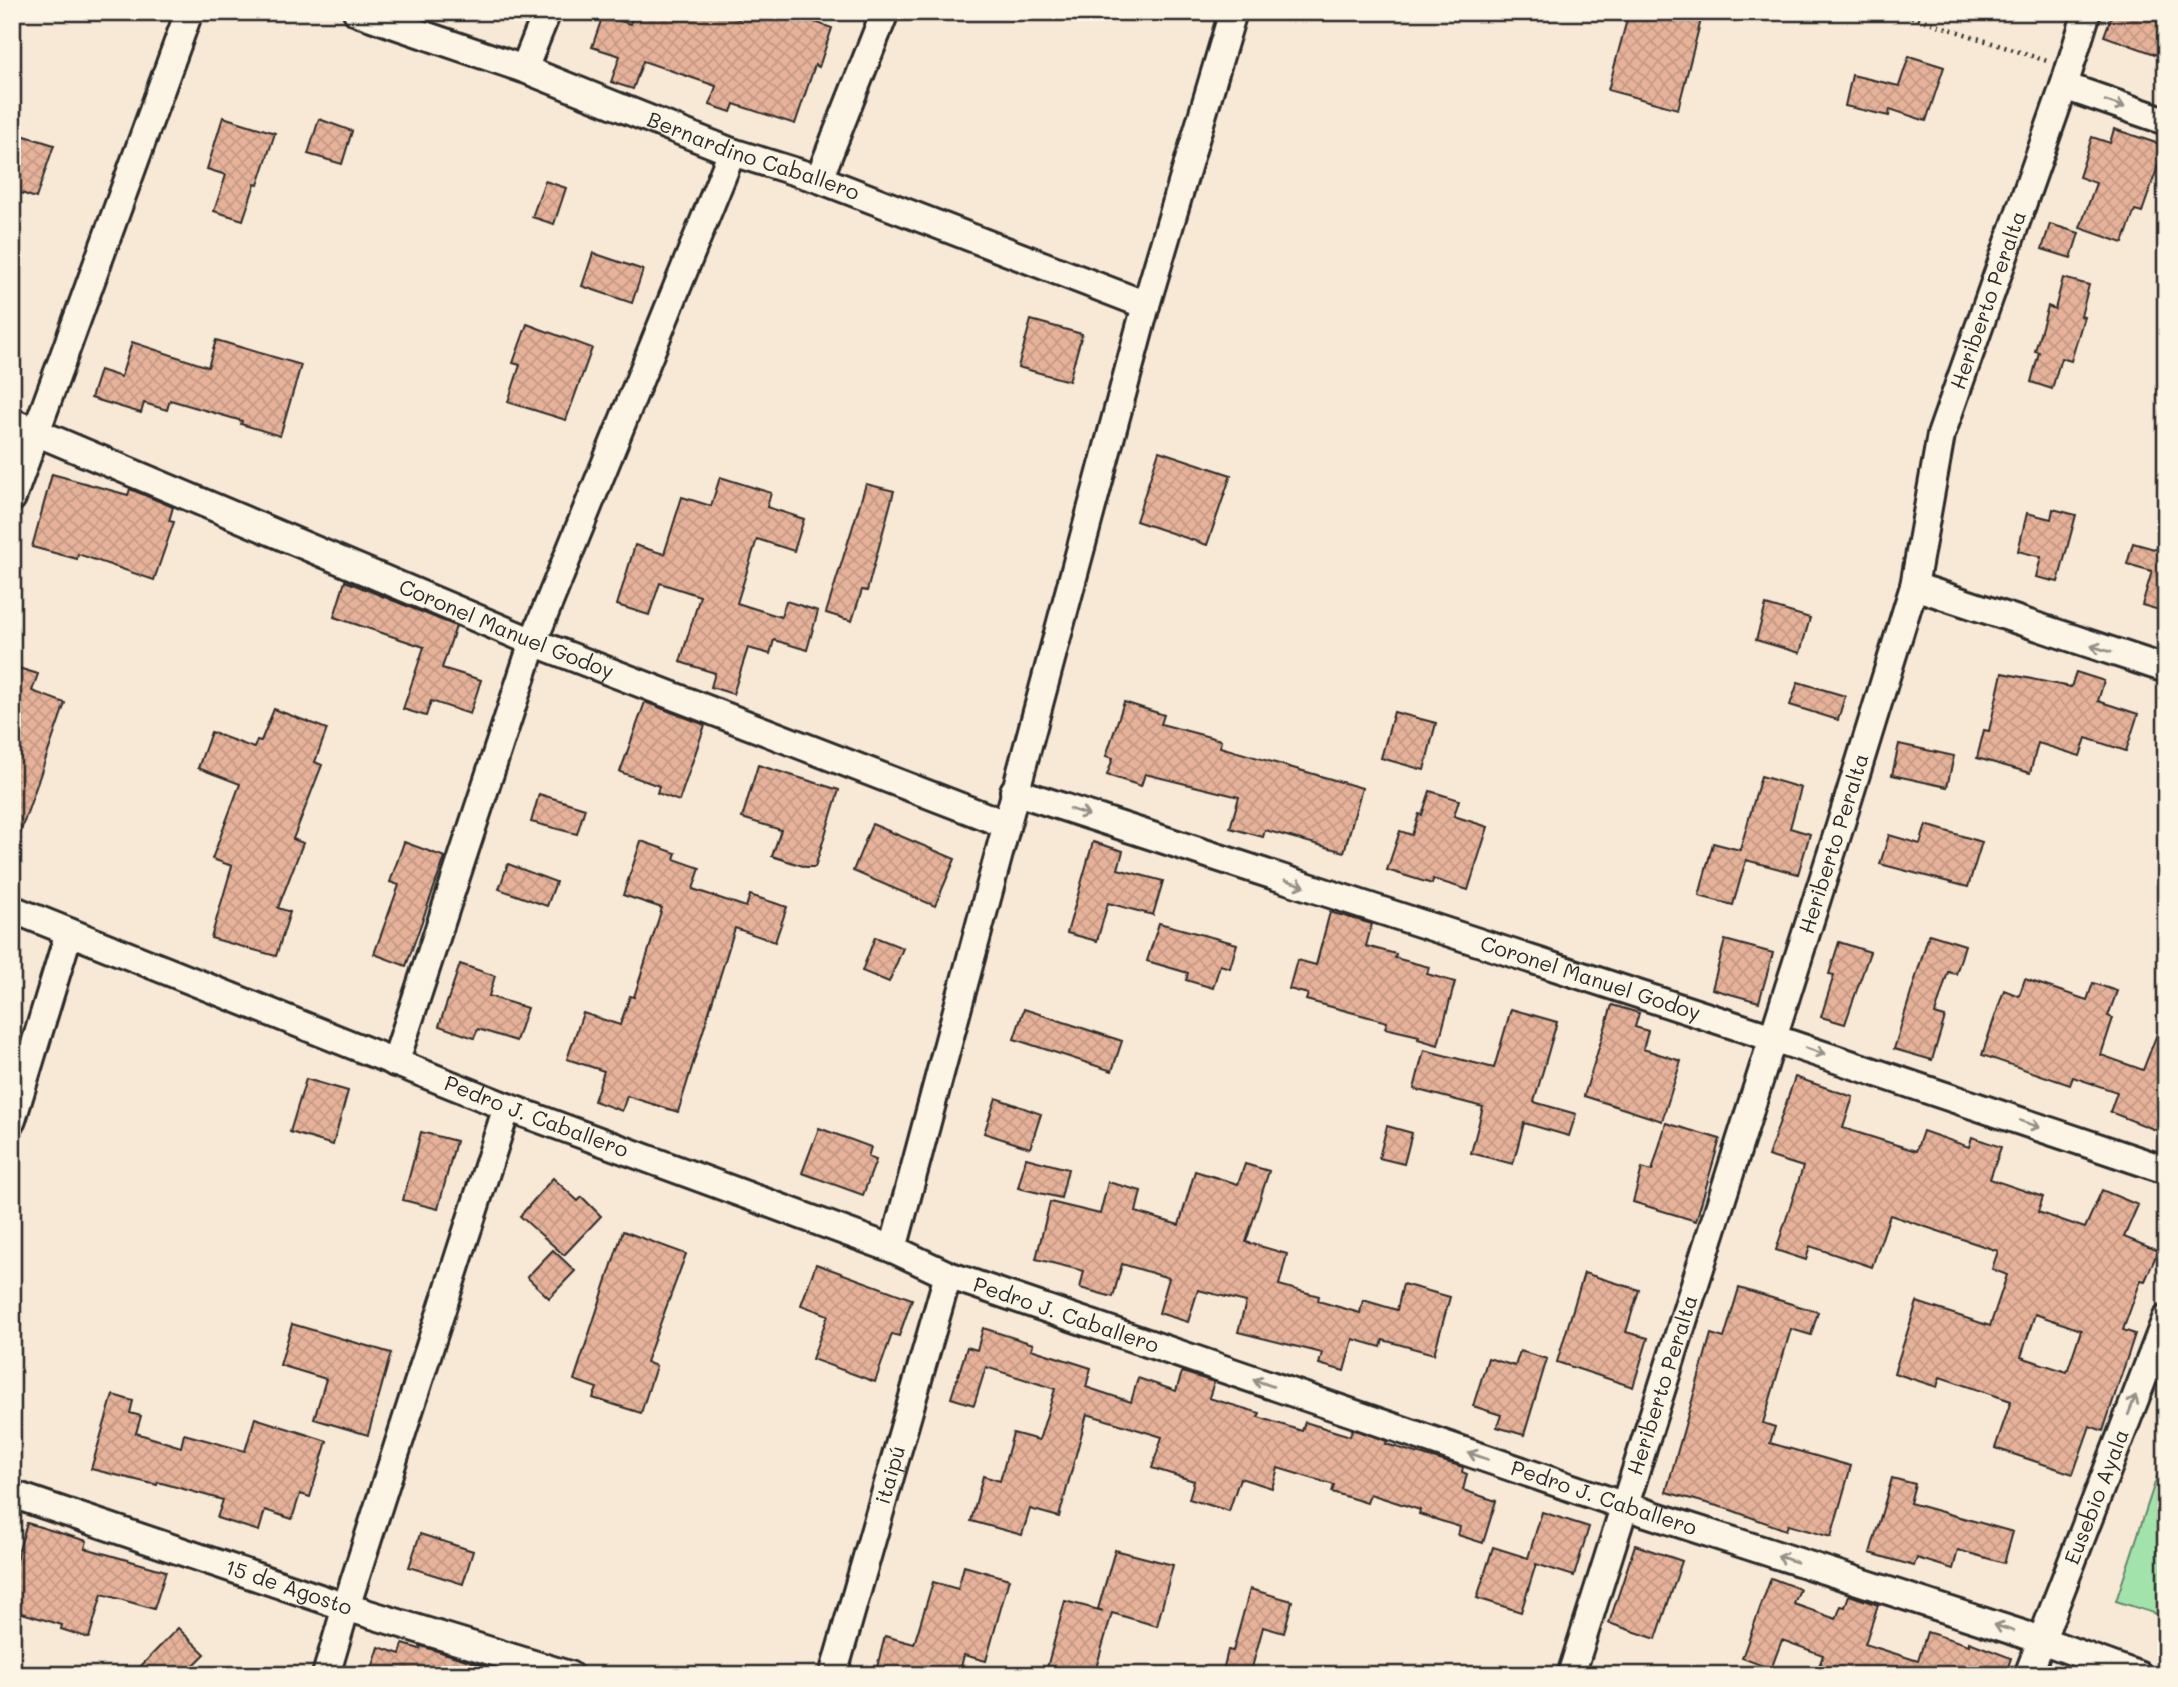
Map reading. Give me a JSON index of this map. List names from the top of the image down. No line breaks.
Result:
{"streets":{"street":["Bernardino Caballero","Heriberto Peralta","Coronel Manuel Godoy","Pedro J. Caballero","itaipú","Eusebio Ayala","15 de Agosto"]},"crossings":[["Heriberto Peralta","Coronel Manuel Godoy"],["Heriberto Peralta","Pedro J. Caballero"],["Pedro J. Caballero","itaipú"],["Pedro J. Caballero","Eusebio Ayala"]],"one_way":["Coronel Manuel Godoy","Pedro J. Caballero","Eusebio Ayala"]}
